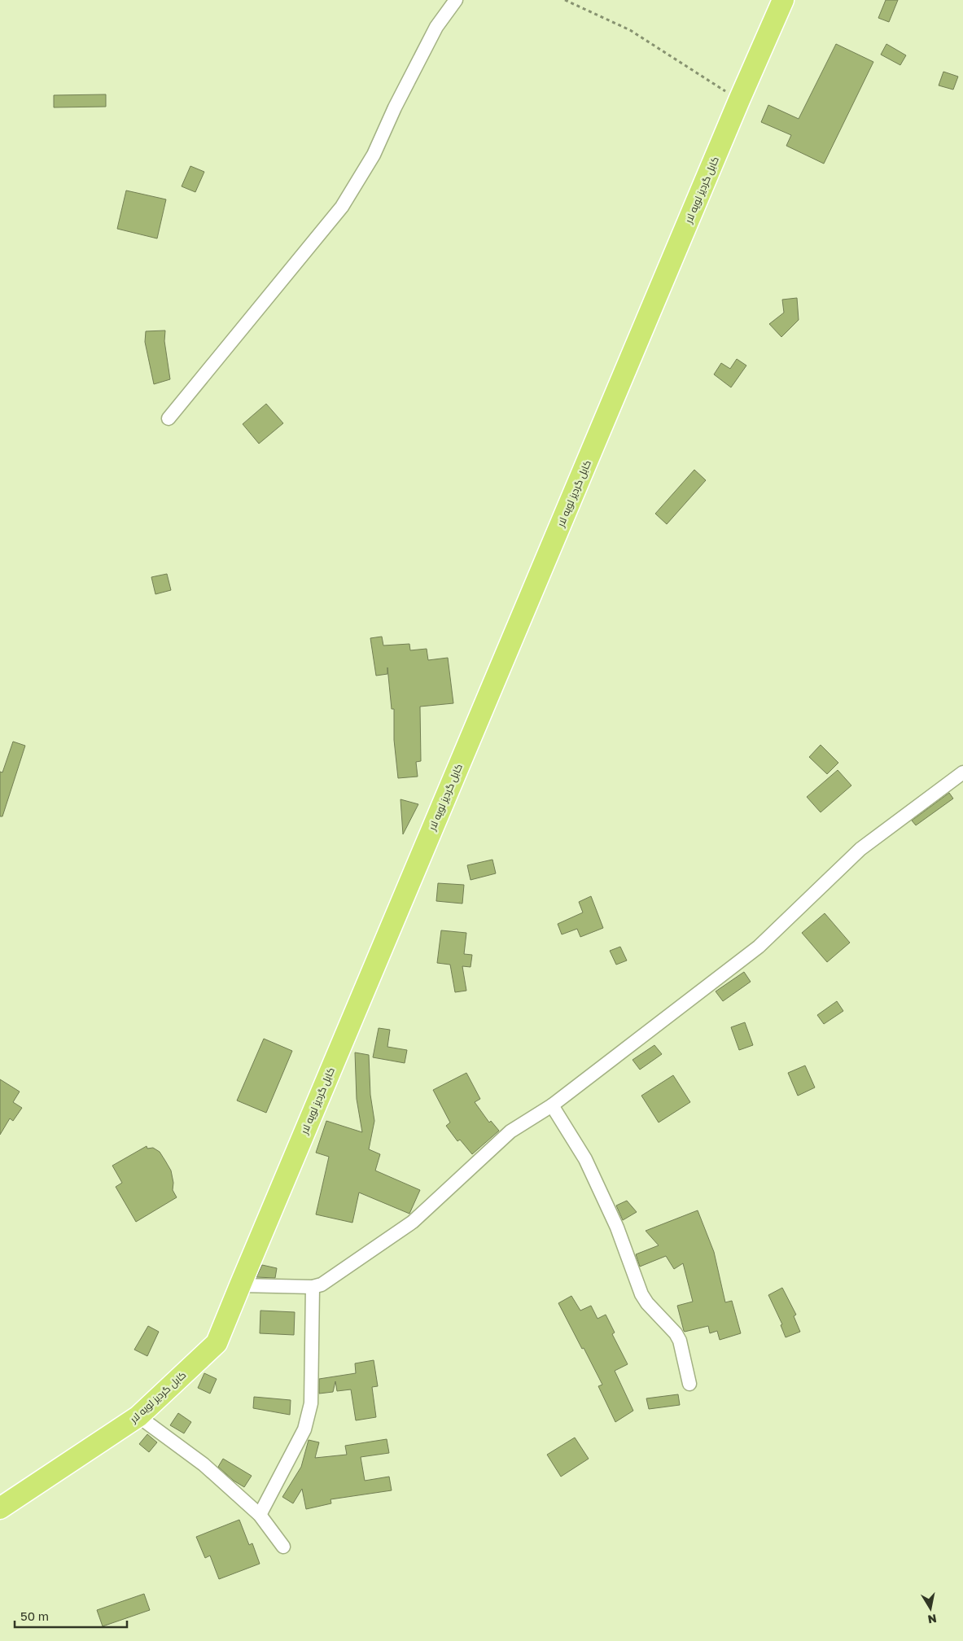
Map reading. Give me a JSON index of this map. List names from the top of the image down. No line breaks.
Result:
{"streets":{"highway":["کابل گردیز لویه لار"]},"scale_bar":"50 m","north":"bottom"}
